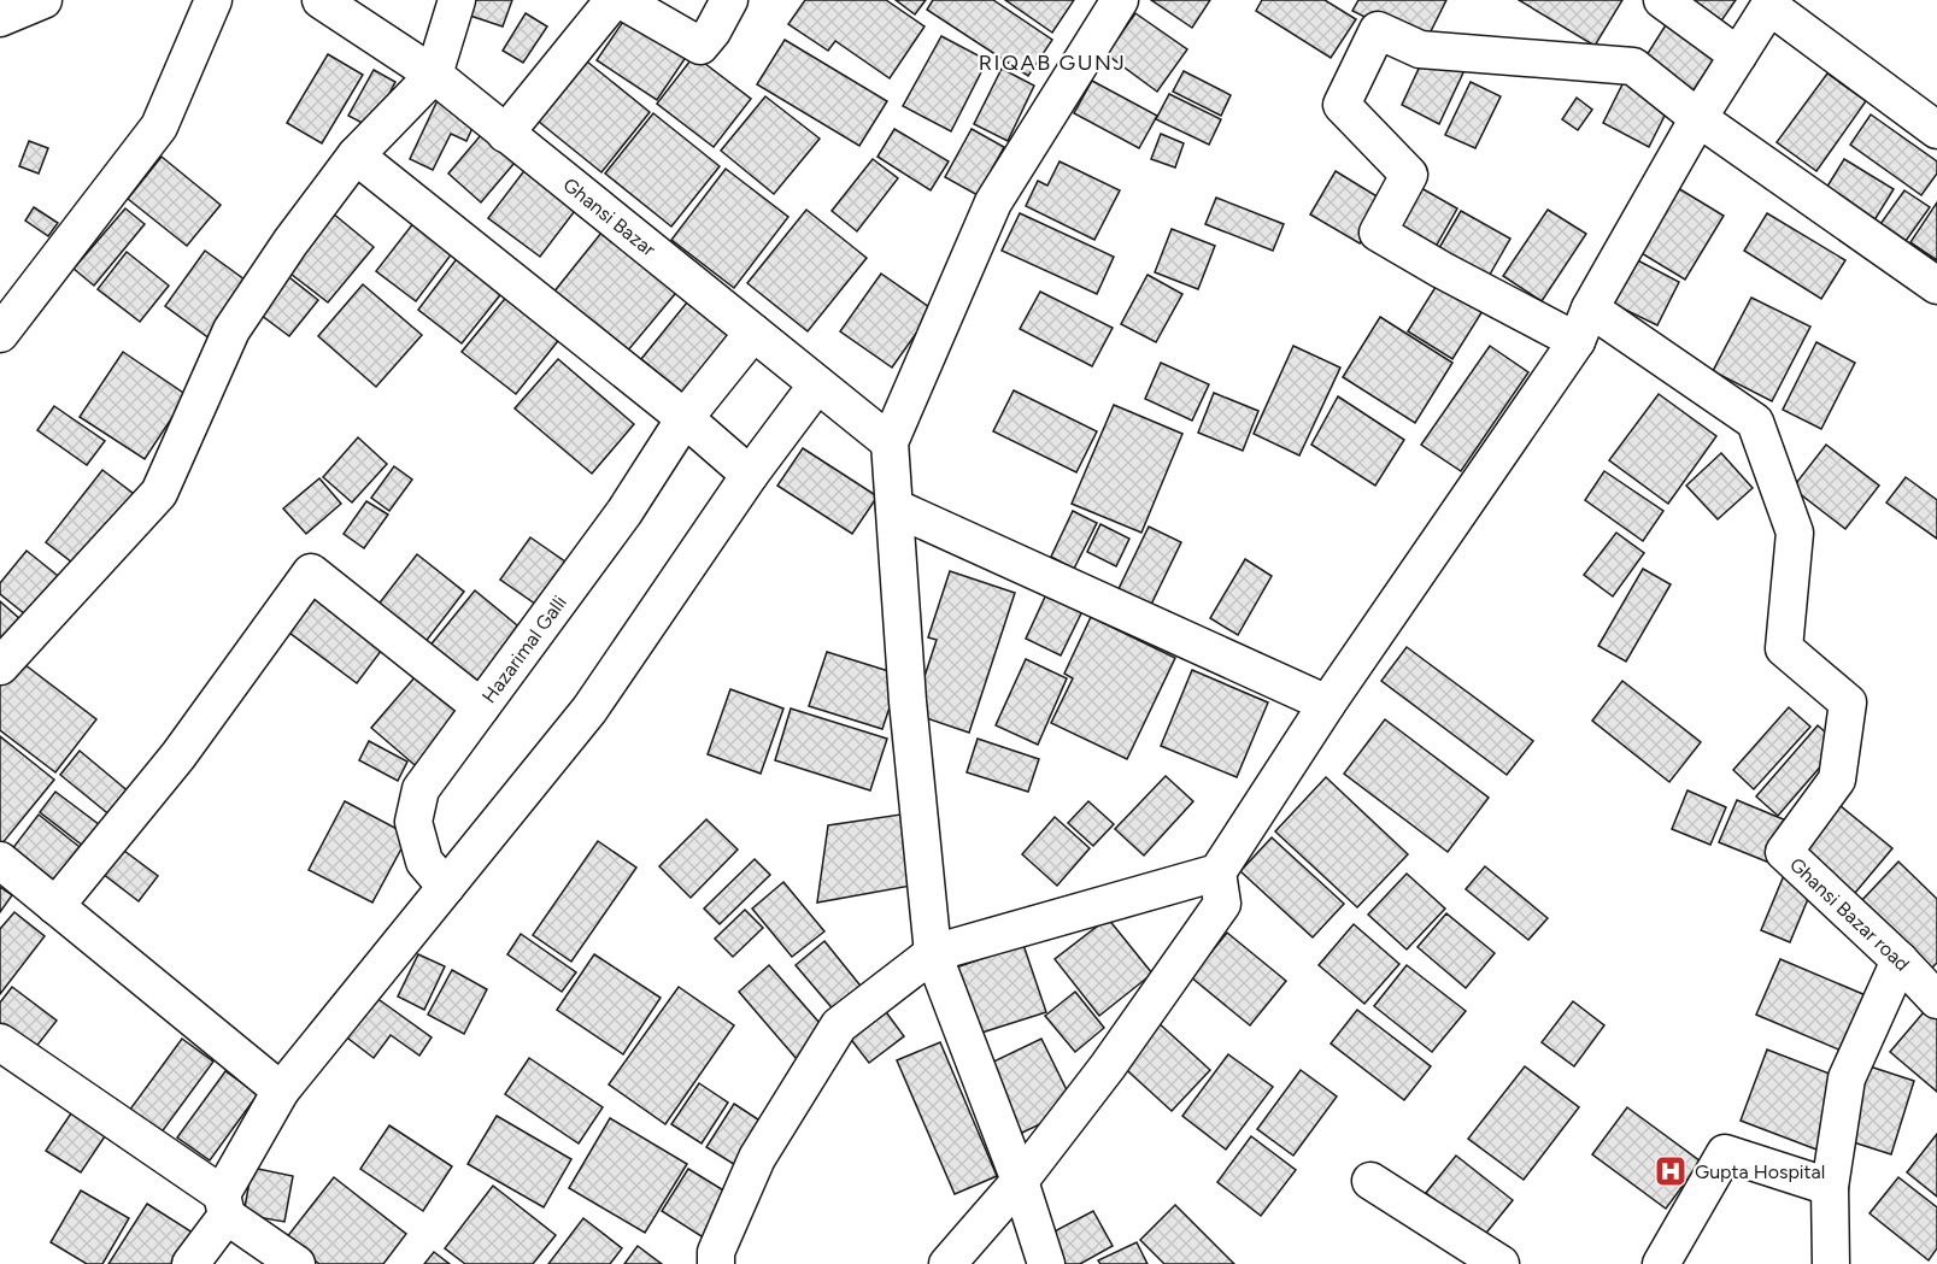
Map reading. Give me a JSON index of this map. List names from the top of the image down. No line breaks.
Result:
{"streets":{"street":["Ghansi Bazar","Hazarimal Galli","Ghansi Bazar road"]},"crossings":[["Ghansi Bazar","Hazarimal Galli"]],"districts":["RIQAB GUNJ"],"places":{"hospital":["Gupta Hospital"]}}
